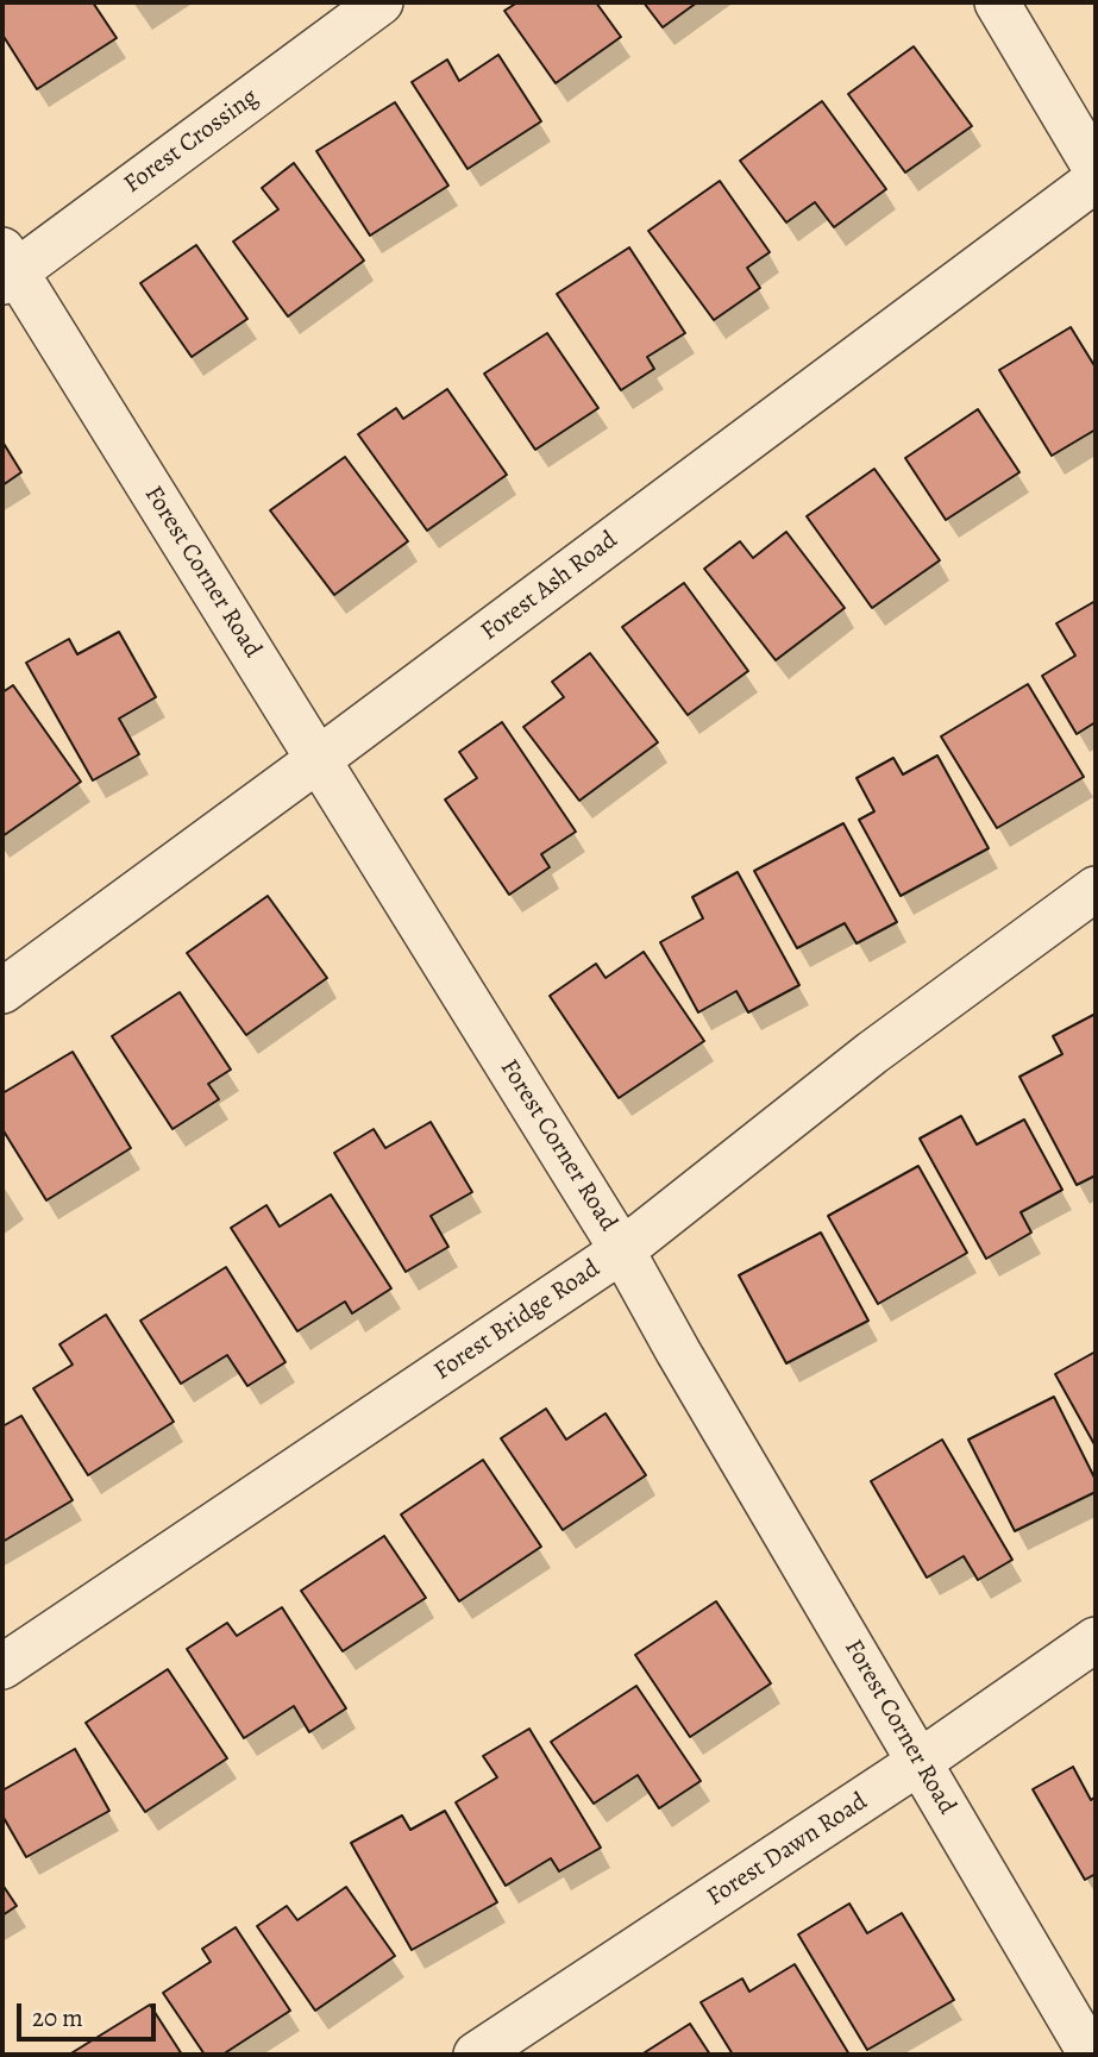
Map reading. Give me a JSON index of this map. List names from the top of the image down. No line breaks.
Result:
{"streets":{"street":["Forest Crossing","Forest Corner Road","Forest Ash Road","Forest Bridge Road","Forest Dawn Road"]},"crossings":[["Forest Crossing","Forest Corner Road"],["Forest Corner Road","Forest Ash Road"],["Forest Corner Road","Forest Bridge Road"],["Forest Corner Road","Forest Dawn Road"]],"scale_bar":"20 m"}
